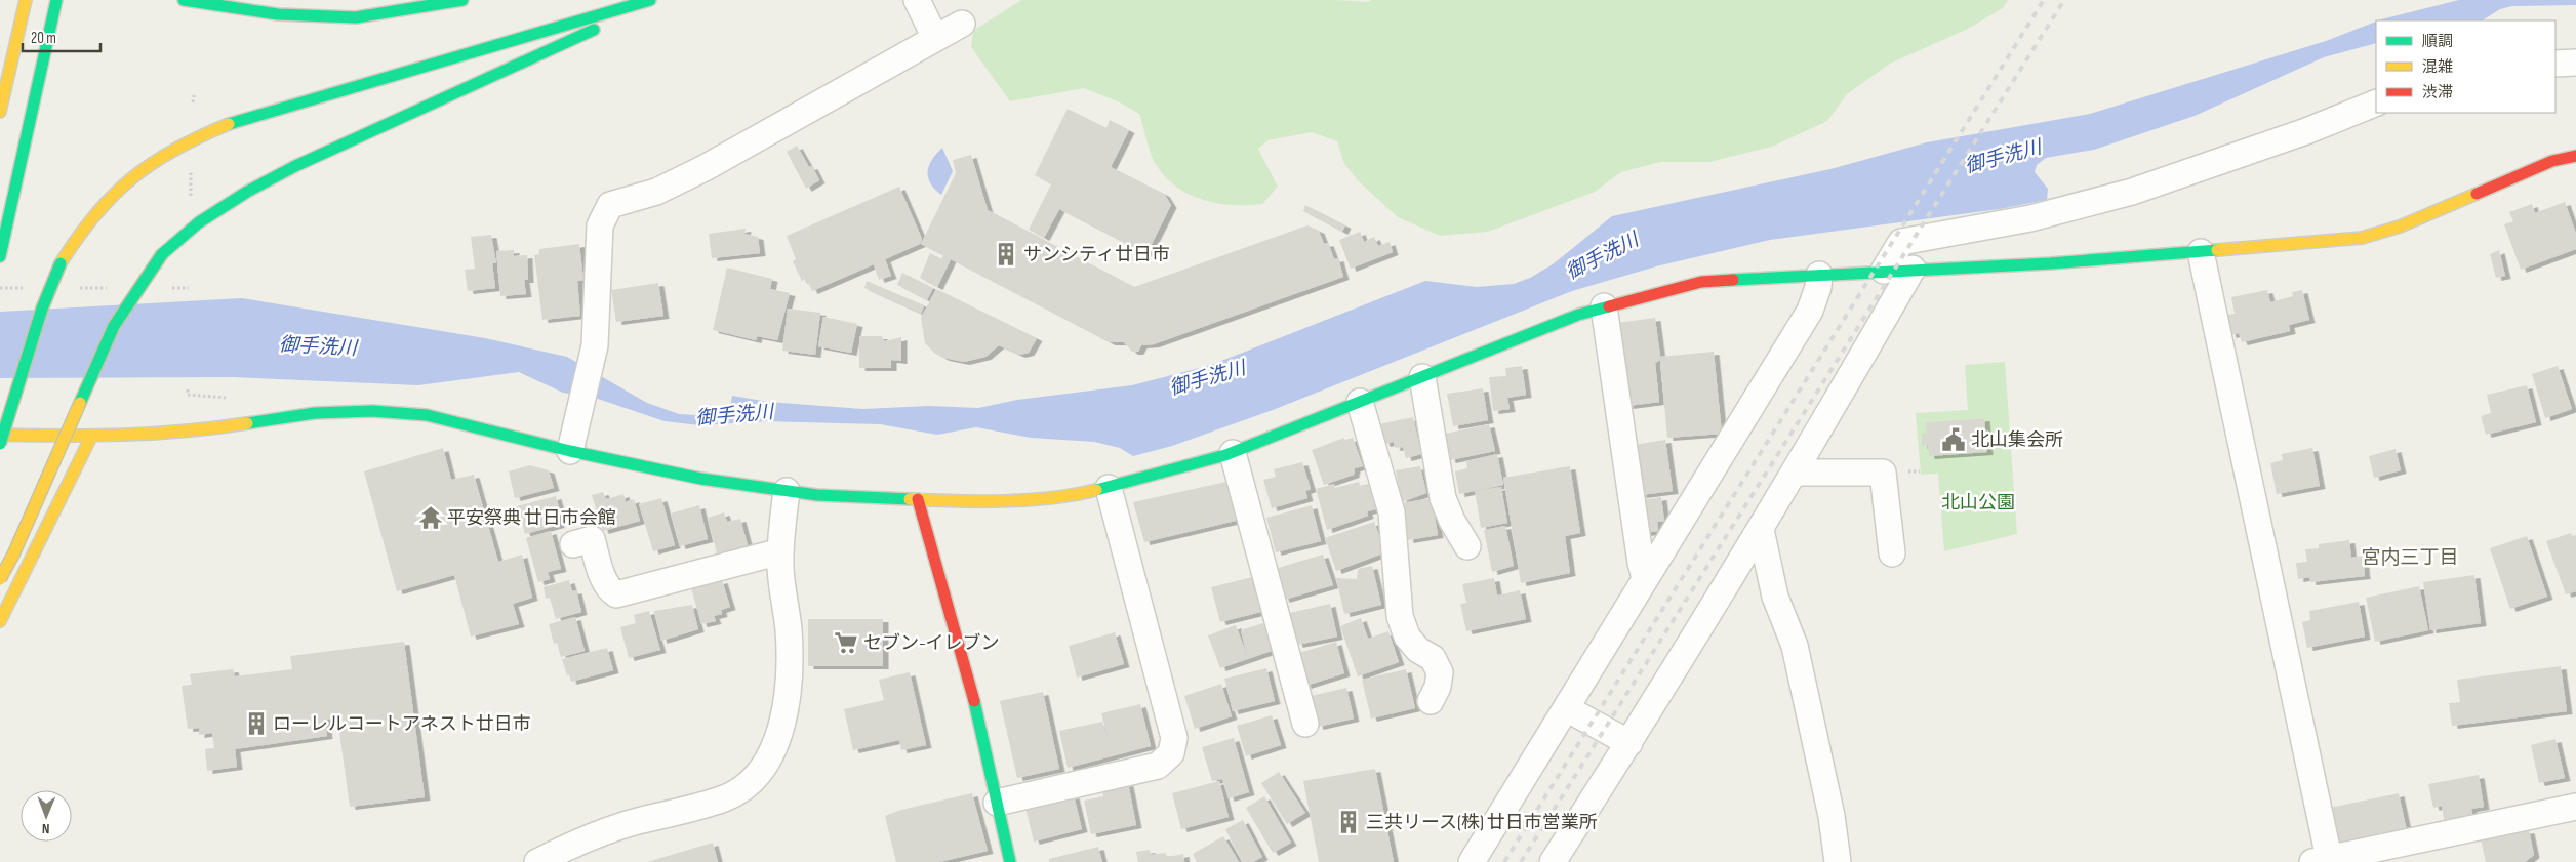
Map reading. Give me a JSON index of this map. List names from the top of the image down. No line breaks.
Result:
{"districts":["宮内三丁目"],"water":["御手洗川"],"parks":["北山公園"],"places":{"building":["サンシティ廿日市","ローレルコートアネスト廿日市","三共リース(株) 廿日市営業所"],"public building":["北山集会所"],"temple":["平安祭典 廿日市会館"],"supermarket":["セブン-イレブン"]},"legend":["順調","混雑","渋滞"],"scale_bar":"20 m","north":"bottom"}
